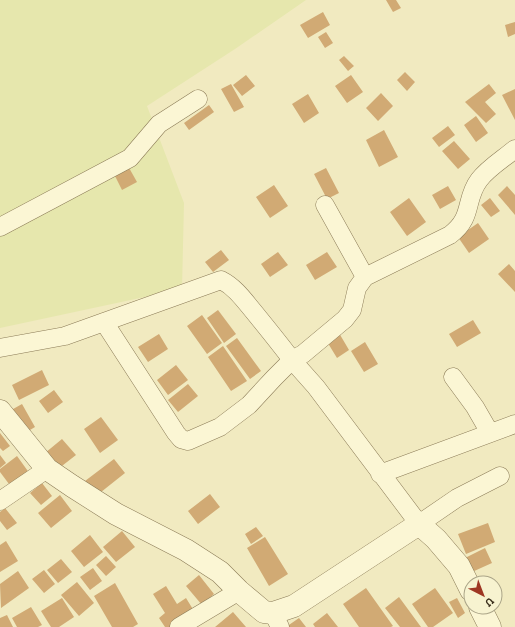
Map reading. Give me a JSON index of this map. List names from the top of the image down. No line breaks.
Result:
{"north":"bottom right"}
